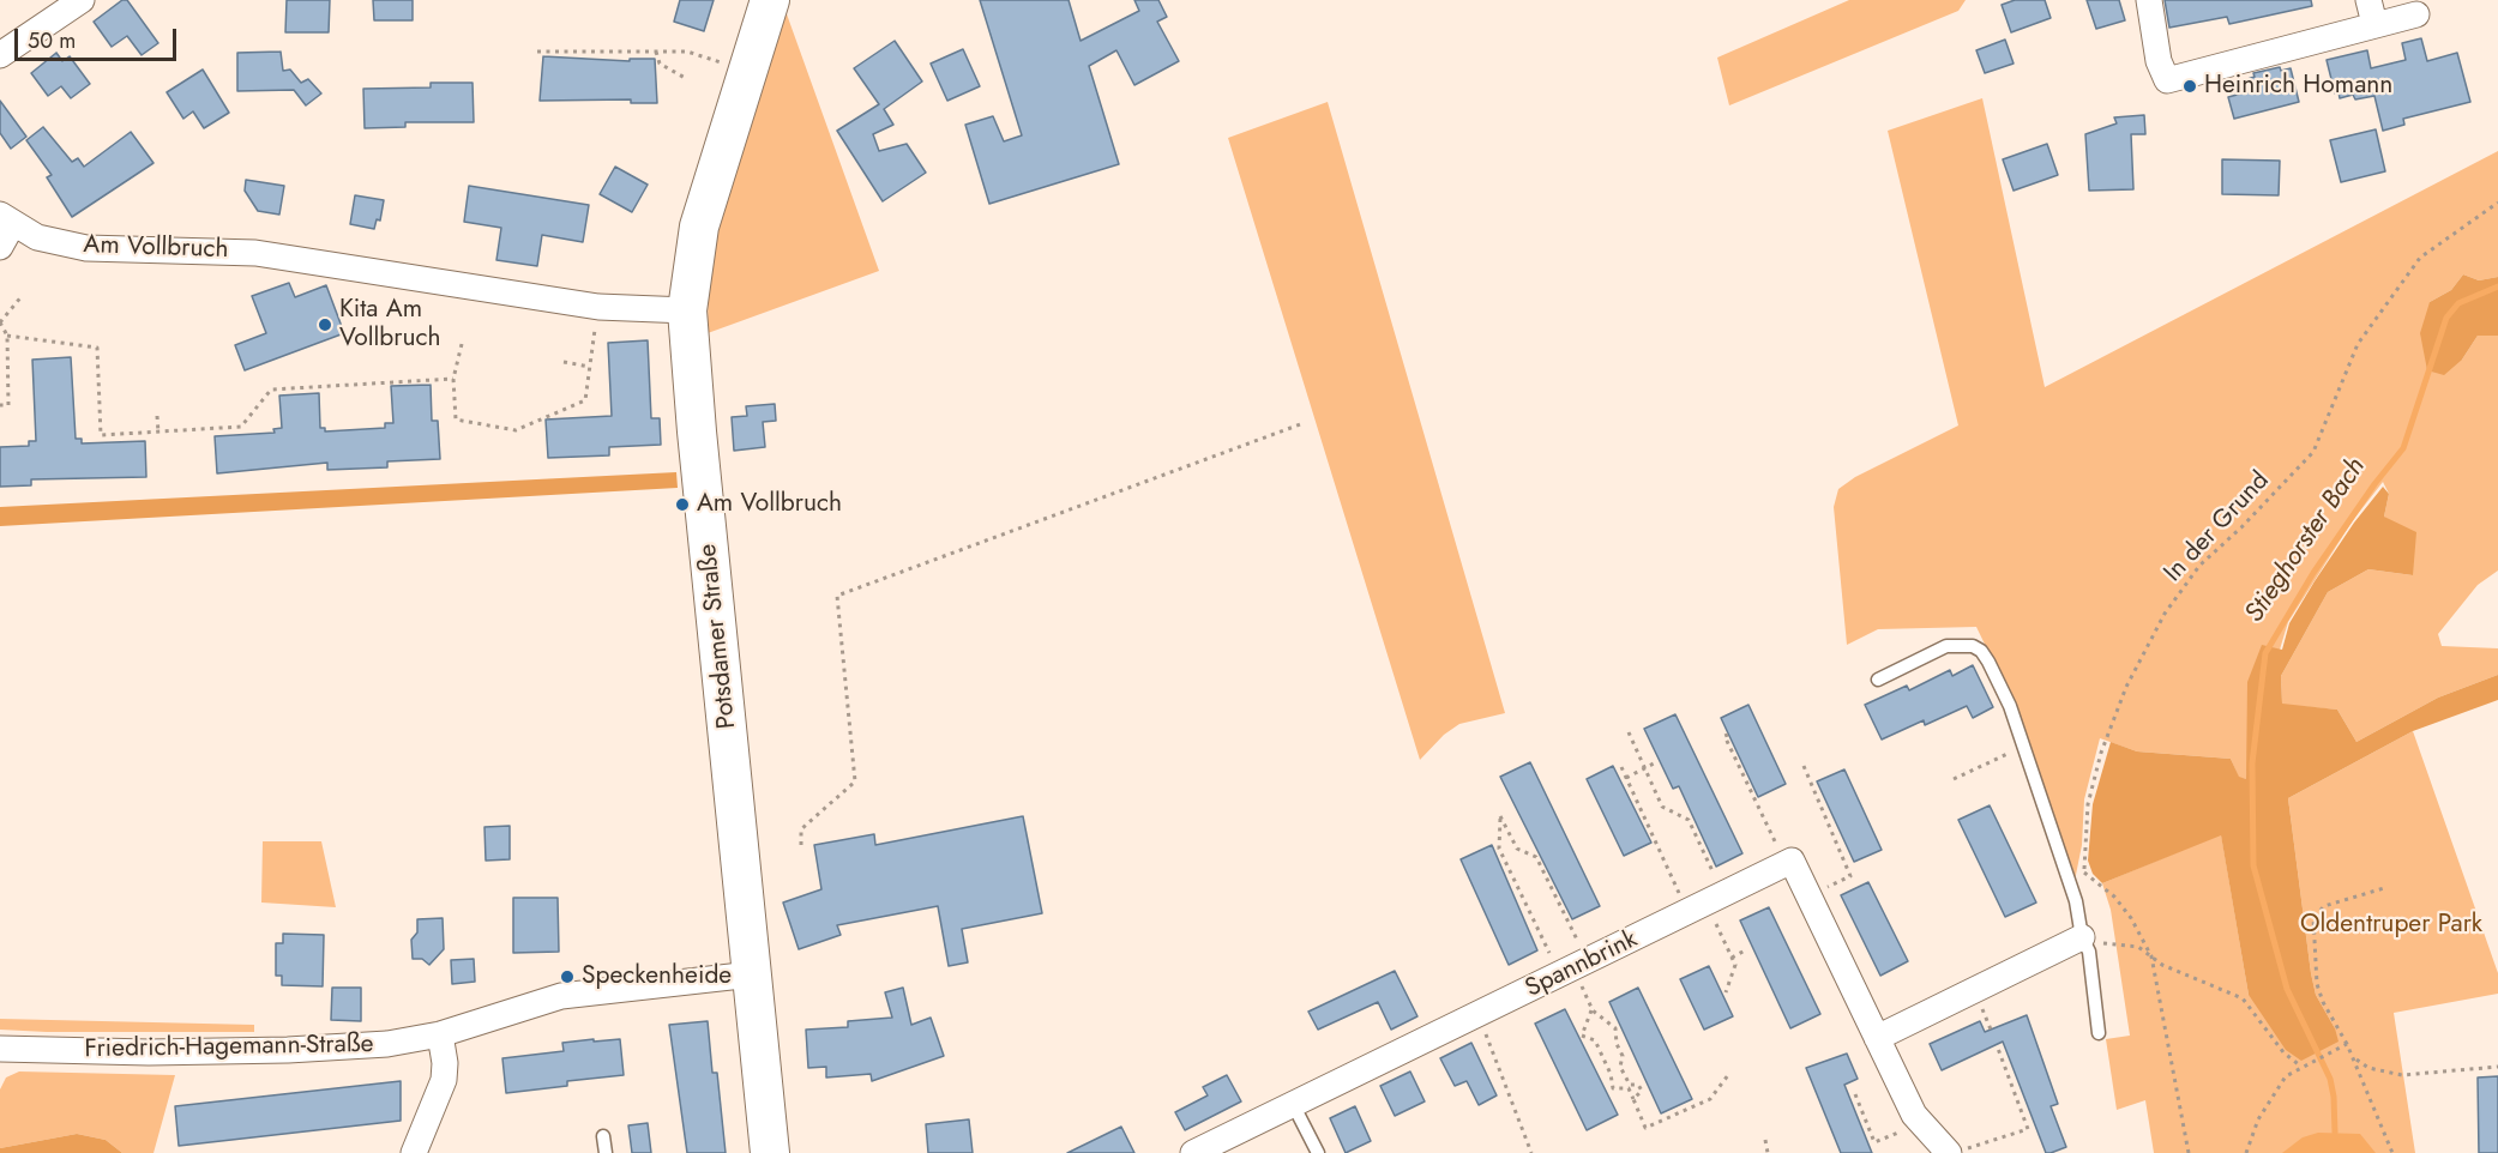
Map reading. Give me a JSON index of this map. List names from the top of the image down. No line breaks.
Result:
{"streets":{"street":["Am Vollbruch","Potsdamer Straße","Spannbrink","Friedrich-Hagemann-Straße"],"path":["In der Grund"]},"crossings":[["Am Vollbruch","Potsdamer Straße"],["Potsdamer Straße","Friedrich-Hagemann-Straße"]],"water":["Stieghorster Bach"],"parks":["Oldentruper Park"],"places":["Heinrich Homann","Kita Am Vollbruch","Am Vollbruch","Speckenheide"],"scale_bar":"50 m"}
